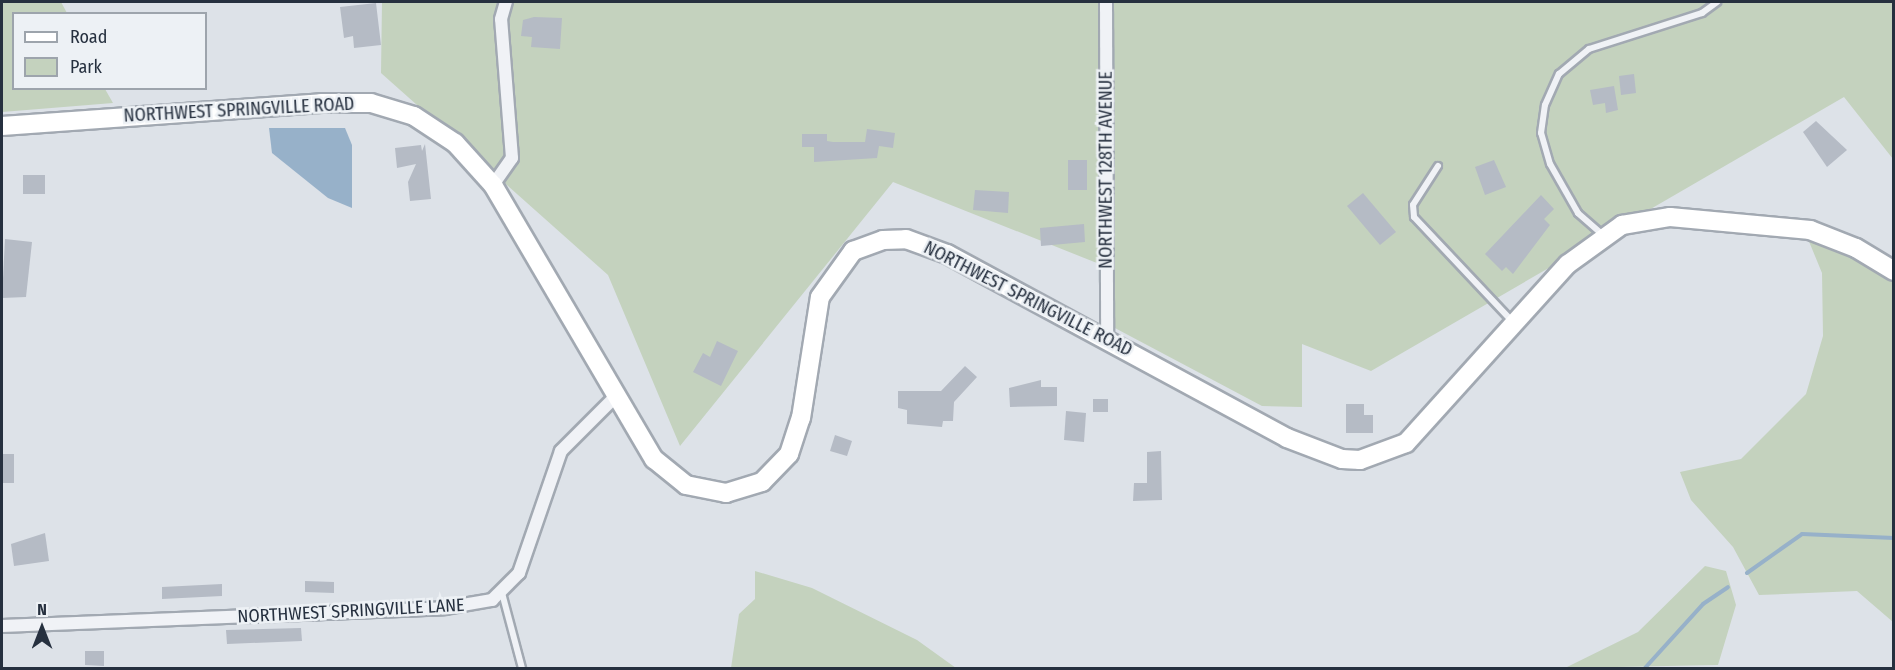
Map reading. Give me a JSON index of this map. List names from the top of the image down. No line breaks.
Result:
{"streets":{"street":["NORTHWEST SPRINGVILLE ROAD","NORTHWEST 128TH AVENUE","NORTHWEST SPRINGVILLE LANE"]},"crossings":[["NORTHWEST SPRINGVILLE ROAD","NORTHWEST 128TH AVENUE"]],"legend":["Road","Park"],"north":"top"}
